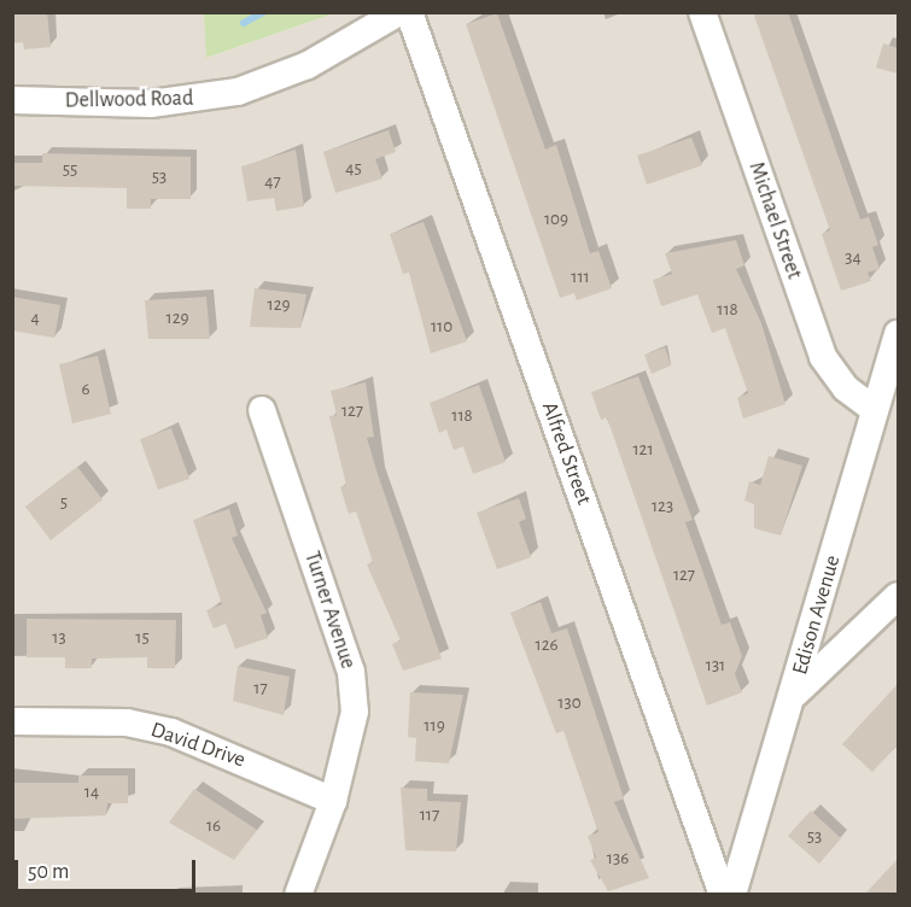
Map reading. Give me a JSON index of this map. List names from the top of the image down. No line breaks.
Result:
{"streets":{"street":["Dellwood Road","Michael Street","Alfred Street","Turner Avenue","Edison Avenue","David Drive"]},"crossings":[["Michael Street","Edison Avenue"],["Turner Avenue","David Drive"]],"house_numbers":["45","55","53","47","109","34","111","129","118","4","129","110","6","127","118","121","5","123","127","13","15","126","131","17","130","119","14","117","16","53","136"],"scale_bar":"50 m"}
